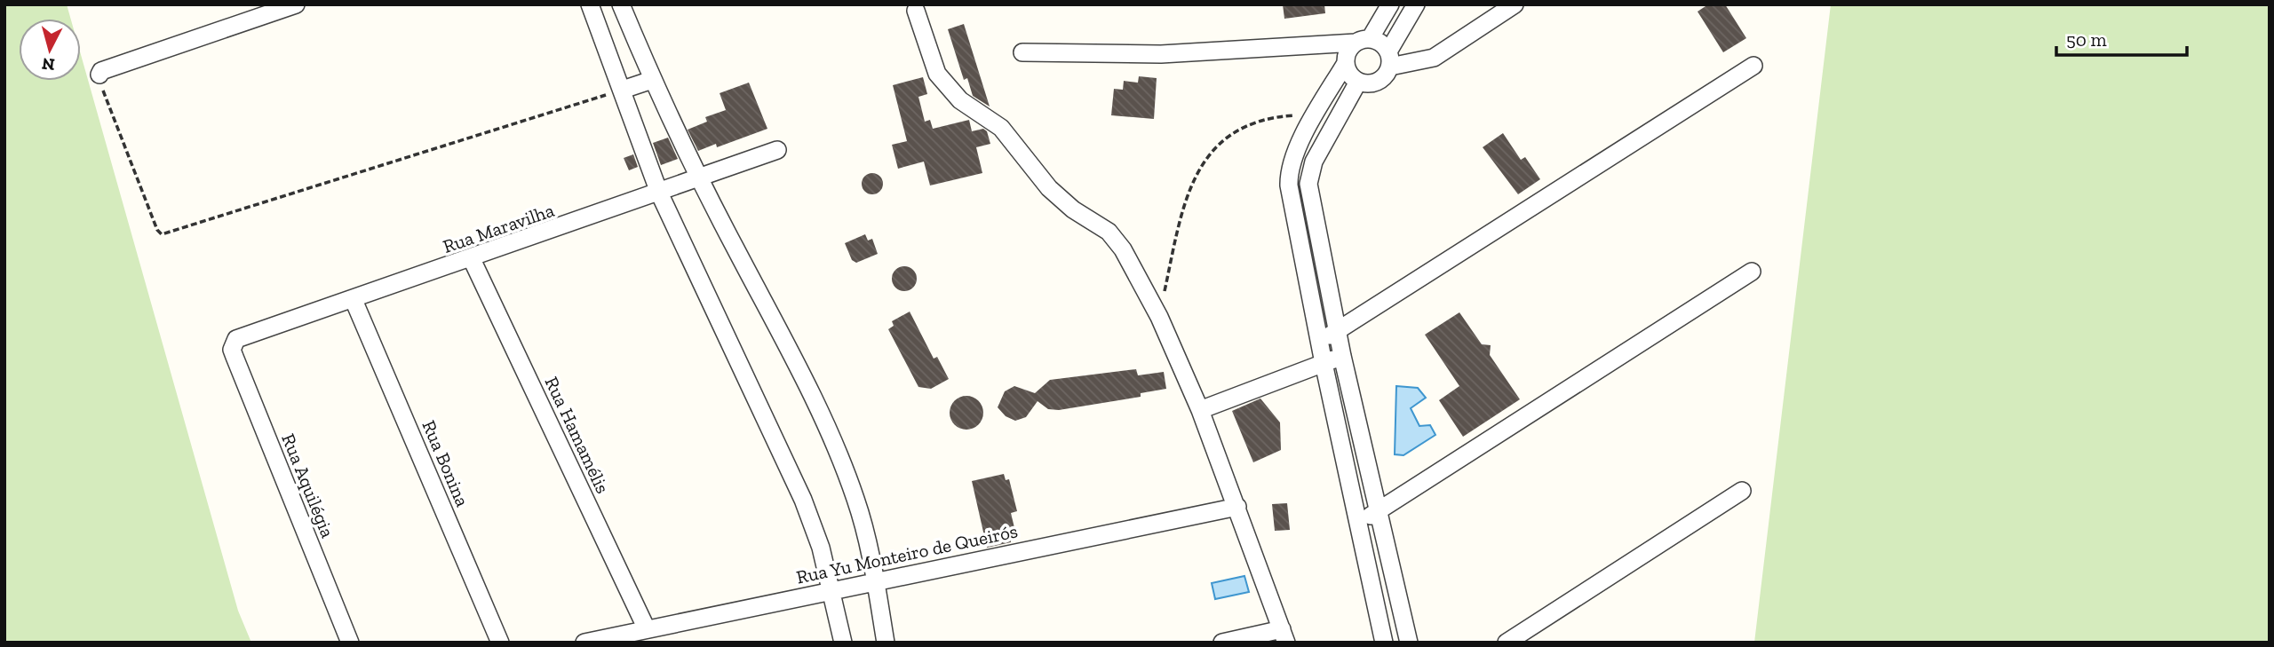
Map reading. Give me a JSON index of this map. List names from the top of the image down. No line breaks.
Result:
{"streets":{"street":["Rua Maravilha","Rua Hamamélis","Rua Bonina","Rua Aquilégia","Rua Yu Monteiro de Queirós"]},"crossings":[["Rua Maravilha","Rua Hamamélis"],["Rua Maravilha","Rua Bonina"],["Rua Maravilha","Rua Aquilégia"],["Rua Hamamélis","Rua Yu Monteiro de Queirós"]],"scale_bar":"50 m","north":"bottom"}
